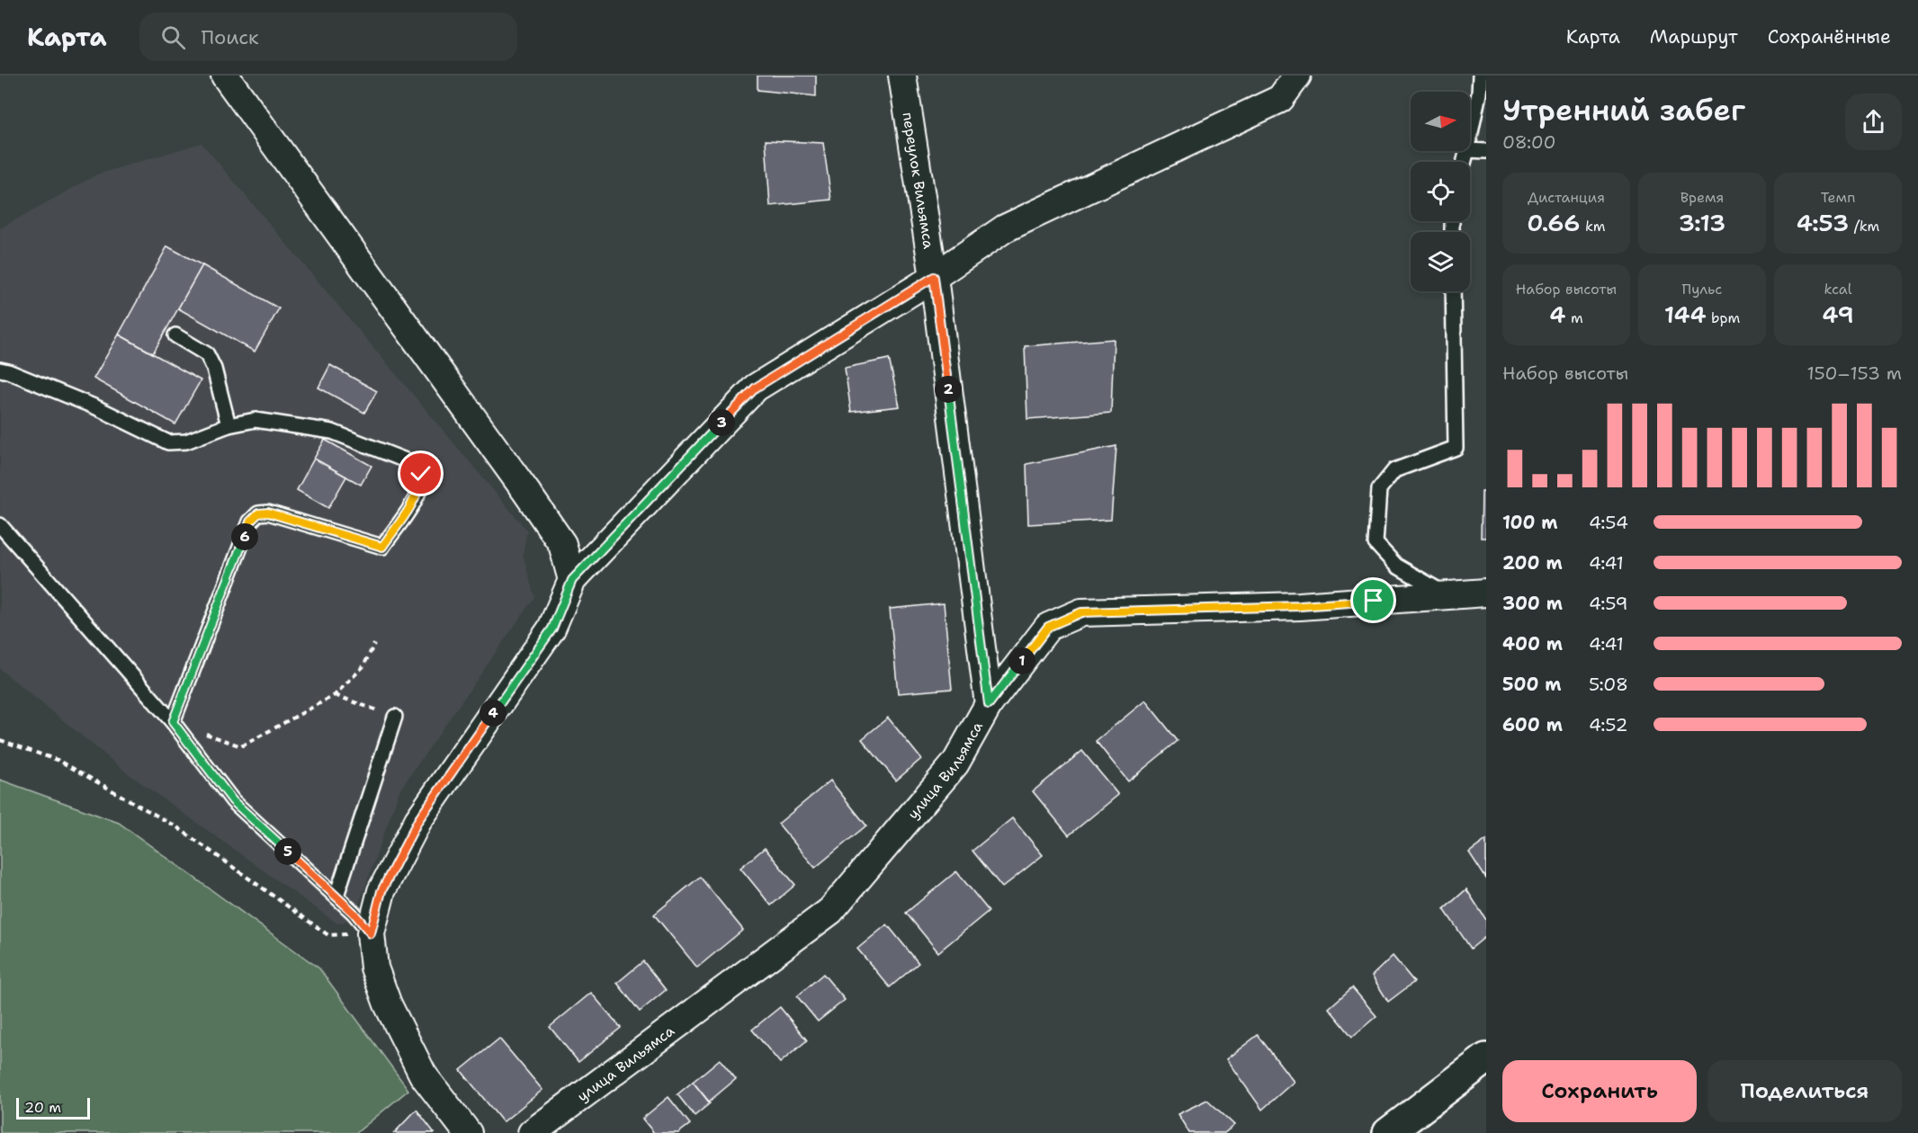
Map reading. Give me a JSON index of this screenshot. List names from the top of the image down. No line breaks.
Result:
{"streets":{"street":["переулок Вильямса","улица Вильямса"]},"crossings":[["переулок Вильямса","улица Вильямса"]],"scale_bar":"20 m","north":"right","page":{"header":"Карта","search":"Поиск","nav":["Карта","Маршрут","Сохранённые"],"heading":["Утренний забег","08:00"],"stats":[["Дистанция","0.66 km"],["Время","3:13"],["Темп","4:53 /km"],["Набор высоты","4 m"],["Пульс","144 bpm"],["kcal","49"]],"chart":["Набор высоты","150–153 m"],"pins":["2","3","6","1","4","5"],"list":[{"name":"100 m","note":"4:54"},{"name":"200 m","note":"4:41"},{"name":"300 m","note":"4:59"},{"name":"400 m","note":"4:41"},{"name":"500 m","note":"5:08"},{"name":"600 m","note":"4:52"}],"buttons":["Сохранить","Поделиться"],"scale":"20 m"}}
